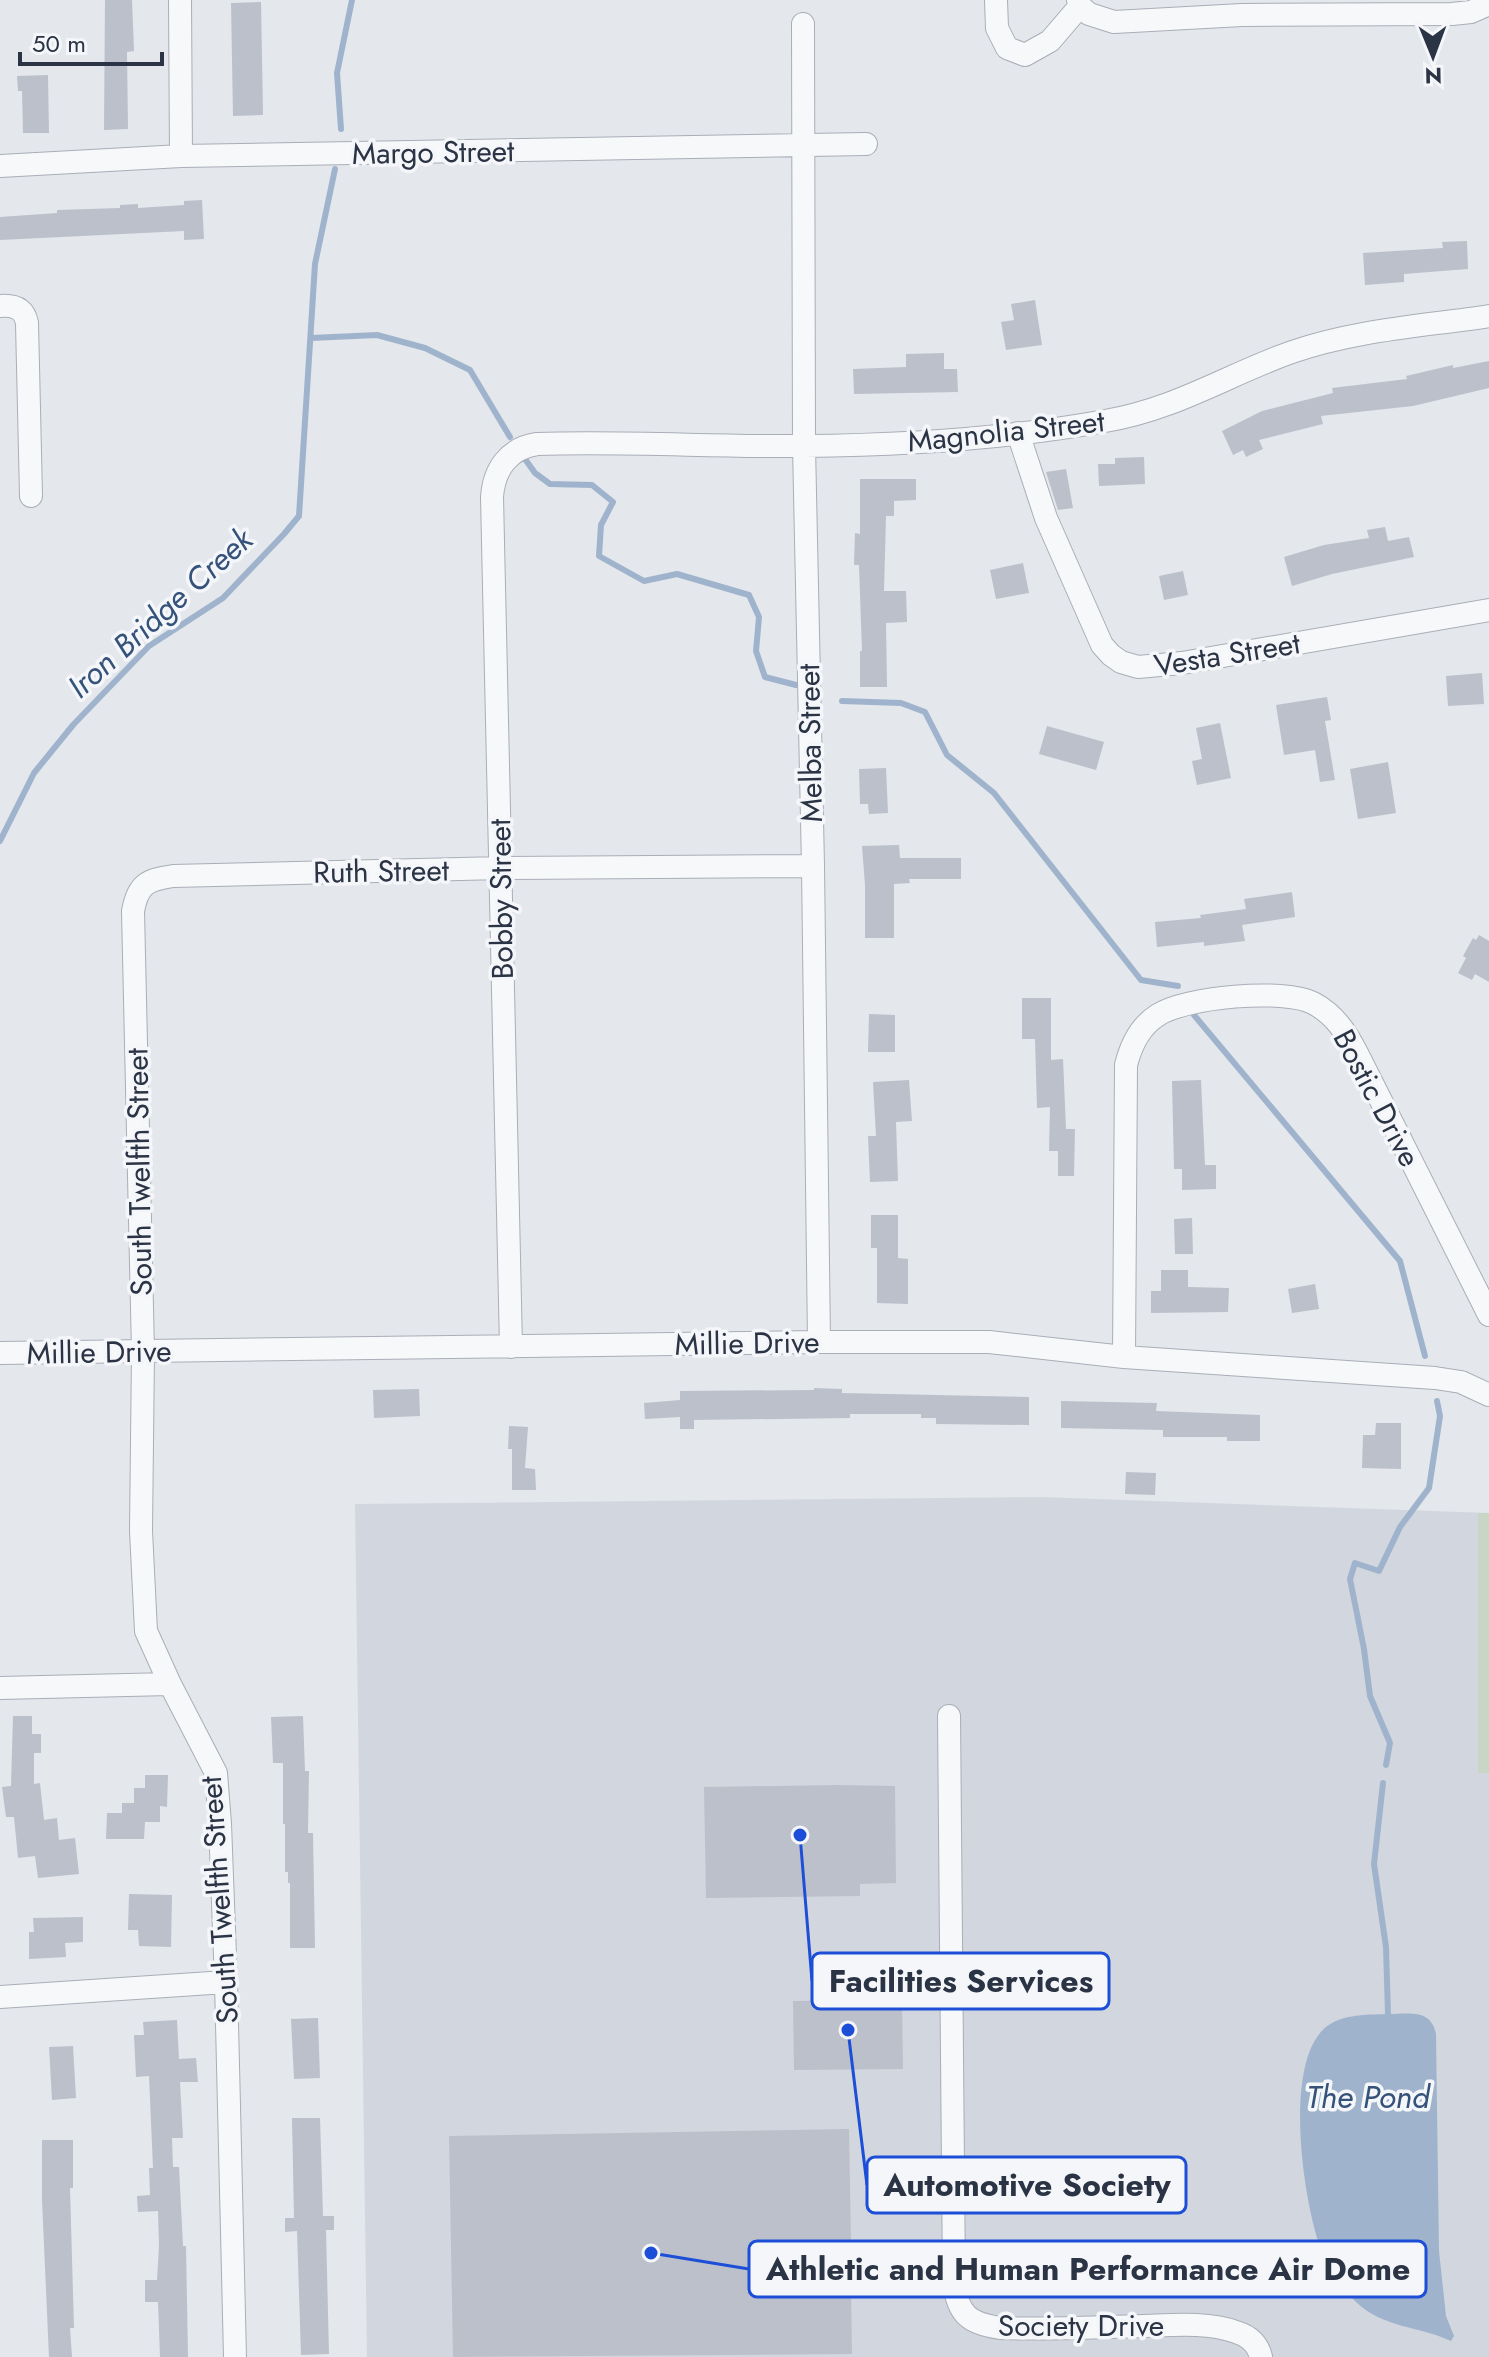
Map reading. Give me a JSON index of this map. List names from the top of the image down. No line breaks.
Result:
{"streets":{"street":["Margo Street","Magnolia Street","Vesta Street","Melba Street","Ruth Street","Bobby Street","Bostic Drive","South Twelfth Street","Millie Drive","Society Drive"]},"crossings":[["Margo Street","Melba Street"],["Magnolia Street","Vesta Street"],["Magnolia Street","Melba Street"],["Magnolia Street","Bobby Street"],["Melba Street","Ruth Street"],["Melba Street","Millie Drive"],["Ruth Street","Bobby Street"],["Ruth Street","South Twelfth Street"],["Bobby Street","Millie Drive"],["Bostic Drive","Millie Drive"],["South Twelfth Street","Millie Drive"]],"water":["Iron Bridge Creek","The Pond"],"places":["Facilities Services","Automotive Society","Athletic and Human Performance Air Dome"],"scale_bar":"50 m","north":"bottom"}
